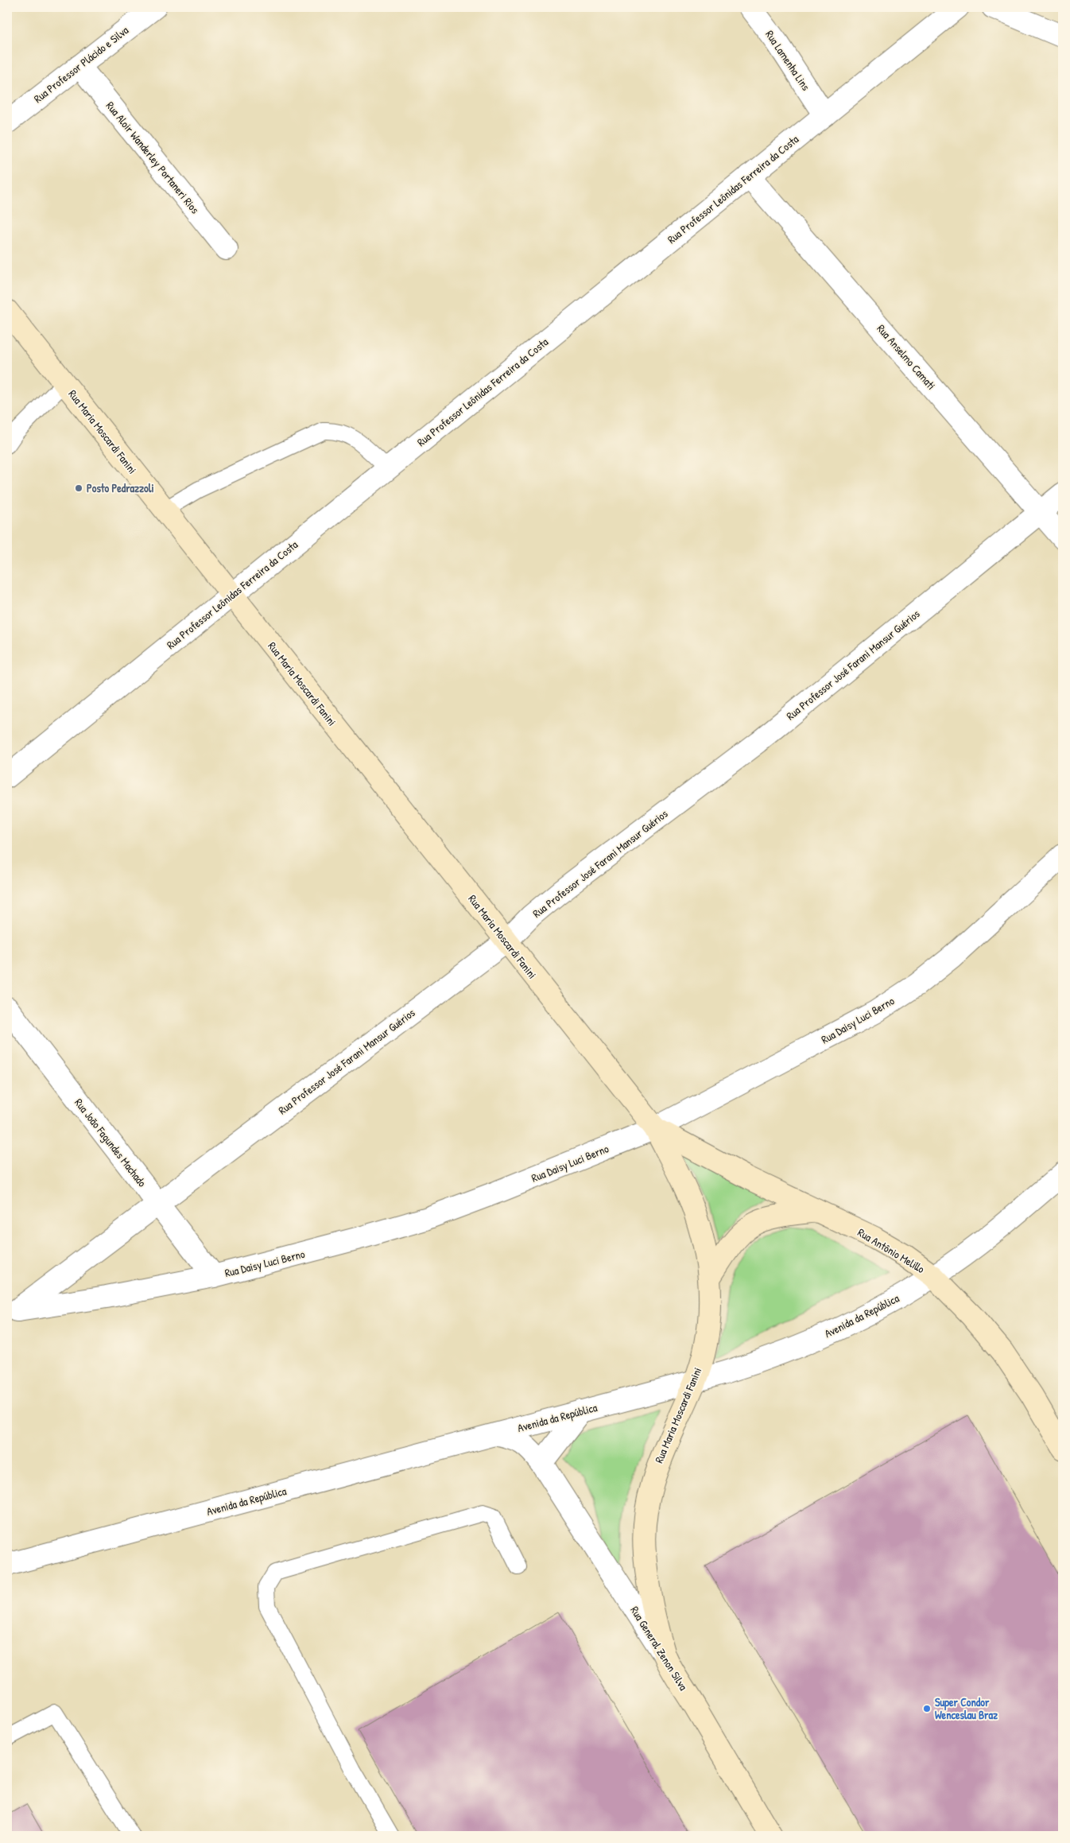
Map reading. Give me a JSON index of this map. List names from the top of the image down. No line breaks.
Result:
{"streets":{"main road":["Rua Maria Moscardi Fanini","Rua Antônio Melillo","Rua General Zenon Silva"],"street":["Rua Lamenha Lins","Rua Professor Plácido e Silva","Rua Aloir Wanderley Portaneri Rios","Rua Professor Leônidas Ferreira da Costa","Rua Anselmo Camati","Rua Professor José Farani Mansur Guérios","Rua Daisy Luci Berno","Rua João Fagundes Machado","Avenida da República"]},"crossings":[["Rua Lamenha Lins","Rua Professor Leônidas Ferreira da Costa"],["Rua Professor Plácido e Silva","Rua Aloir Wanderley Portaneri Rios"],["Rua Professor Leônidas Ferreira da Costa","Rua Anselmo Camati"],["Rua Professor Leônidas Ferreira da Costa","Rua Maria Moscardi Fanini"],["Rua Anselmo Camati","Rua Professor José Farani Mansur Guérios"],["Rua Maria Moscardi Fanini","Rua Professor José Farani Mansur Guérios"],["Rua Maria Moscardi Fanini","Rua Daisy Luci Berno"],["Rua Maria Moscardi Fanini","Rua Antônio Melillo"],["Rua Maria Moscardi Fanini","Avenida da República"],["Rua Maria Moscardi Fanini","Rua General Zenon Silva"],["Rua Professor José Farani Mansur Guérios","Rua Daisy Luci Berno"],["Rua Professor José Farani Mansur Guérios","Rua João Fagundes Machado"],["Rua Daisy Luci Berno","Rua João Fagundes Machado"],["Rua Daisy Luci Berno","Rua Antônio Melillo"],["Rua Antônio Melillo","Avenida da República"],["Avenida da República","Rua General Zenon Silva"]],"places":["Posto Pedrazzoli","Super Condor Wenceslau Braz"]}
